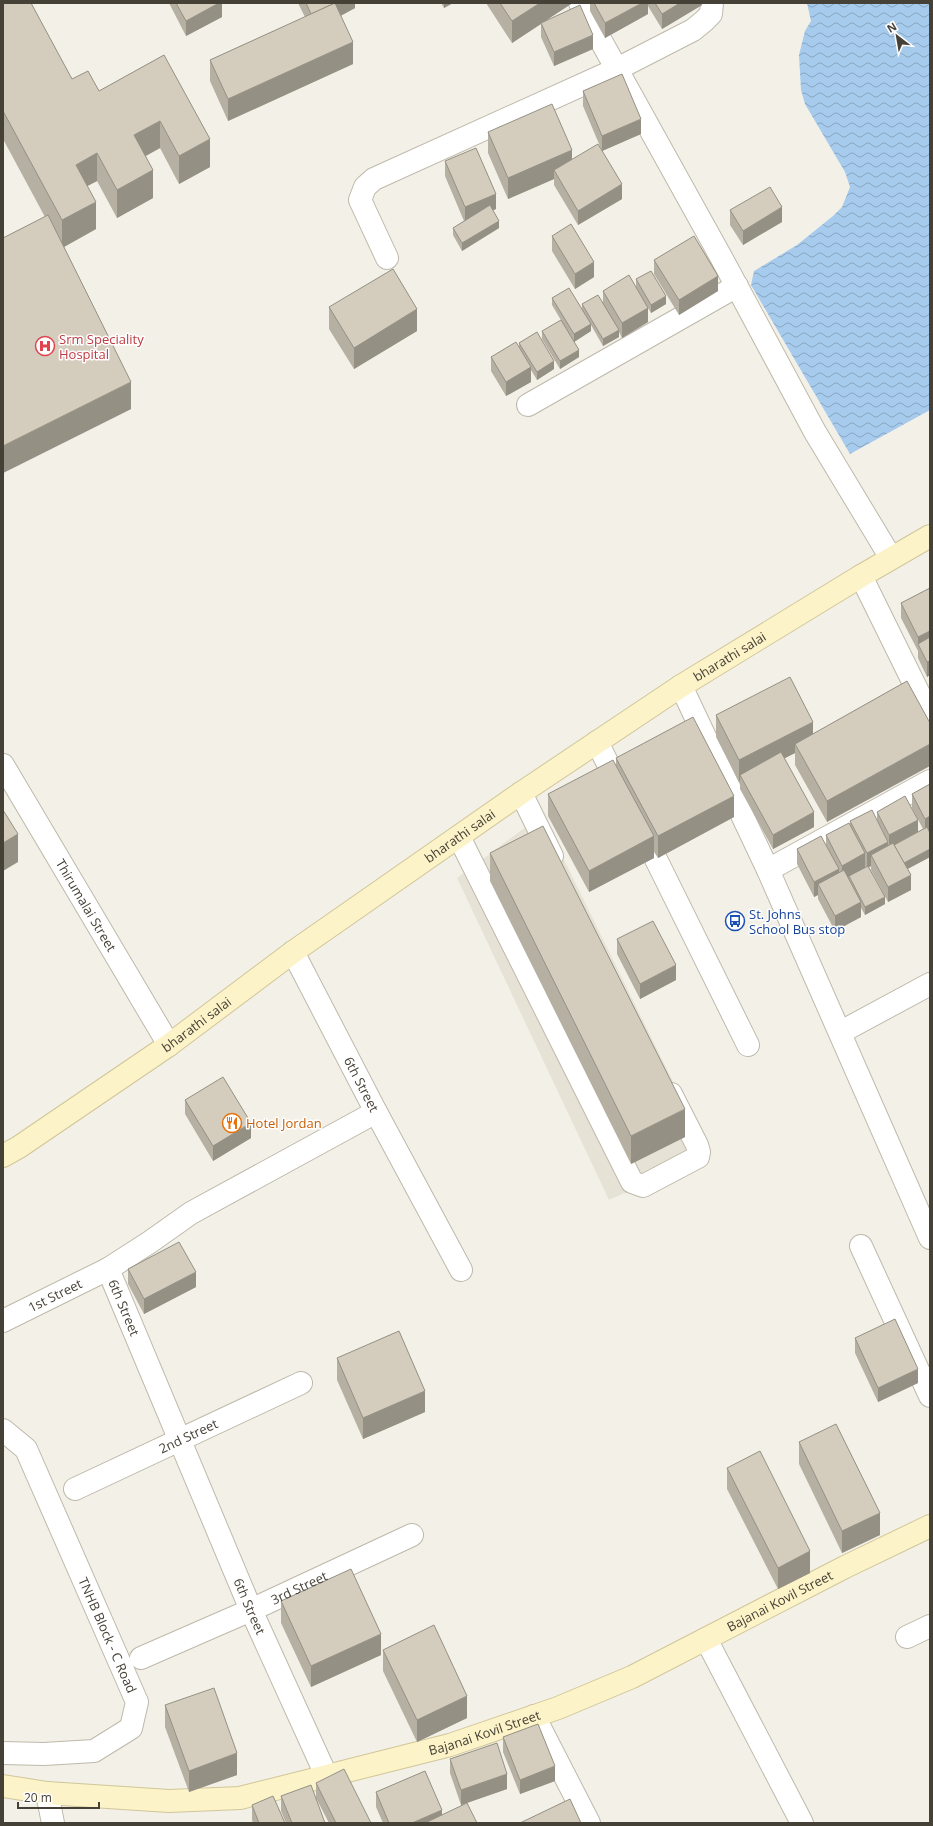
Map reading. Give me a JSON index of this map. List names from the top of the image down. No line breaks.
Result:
{"streets":{"street":["bharathi salai","Thirumalai Street","6th Street","1st Street","2nd Street","3rd Street","Bajanai Kovil Street","TNHB Block - C Road"]},"crossings":[["bharathi salai","Thirumalai Street"],["bharathi salai","6th Street"],["6th Street","1st Street"],["6th Street","2nd Street"],["6th Street","3rd Street"],["6th Street","Bajanai Kovil Street"]],"places":{"hospital":["Srm Speciality Hospital"],"bus stop":["St. Johns School Bus stop"],"restaurant":["Hotel Jordan"]},"scale_bar":"20 m","north":"top left"}
